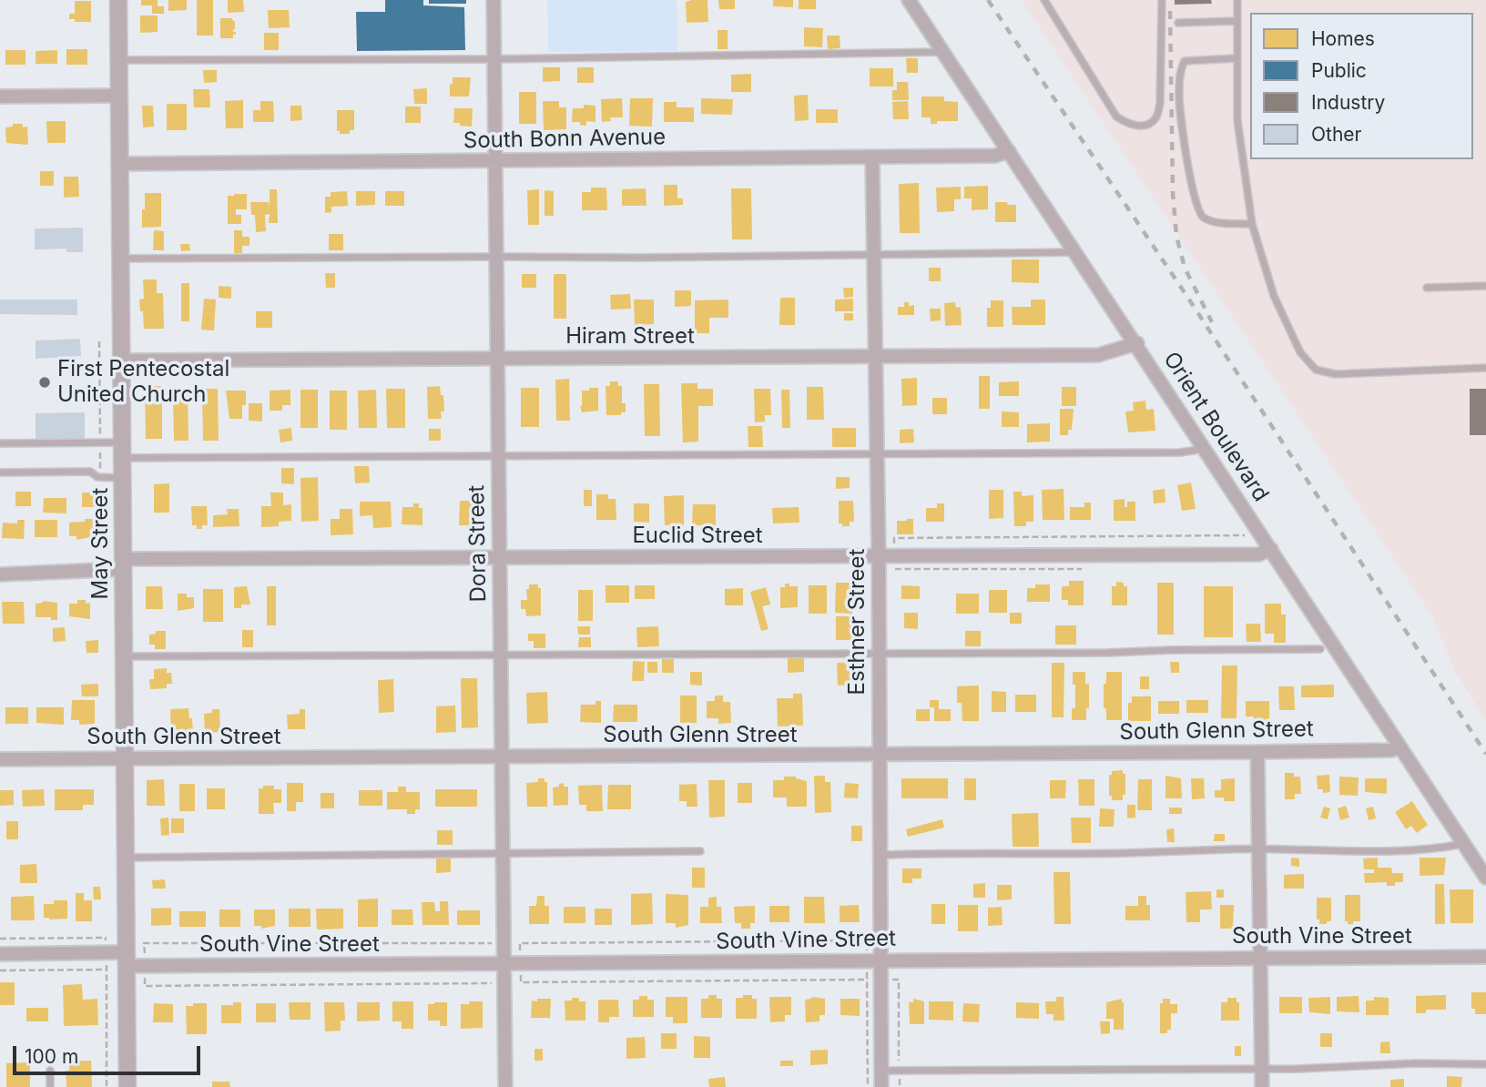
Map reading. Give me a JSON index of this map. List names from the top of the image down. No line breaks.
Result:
{"streets":{"street":["South Bonn Avenue","Hiram Street","Orient Boulevard","Euclid Street","May Street","Dora Street","Esthner Street","South Glenn Street","South Vine Street"]},"crossings":[["South Bonn Avenue","Orient Boulevard"],["South Bonn Avenue","May Street"],["South Bonn Avenue","Dora Street"],["South Bonn Avenue","Esthner Street"],["Hiram Street","Orient Boulevard"],["Hiram Street","May Street"],["Hiram Street","Dora Street"],["Hiram Street","Esthner Street"],["Orient Boulevard","Euclid Street"],["Orient Boulevard","South Glenn Street"],["Euclid Street","May Street"],["Euclid Street","Dora Street"],["Euclid Street","Esthner Street"],["May Street","South Glenn Street"],["May Street","South Vine Street"],["Dora Street","South Glenn Street"],["Dora Street","South Vine Street"],["Esthner Street","South Glenn Street"],["Esthner Street","South Vine Street"]],"places":["First Pentecostal United Church"],"legend":["Homes","Public","Industry","Other"],"scale_bar":"100 m"}
